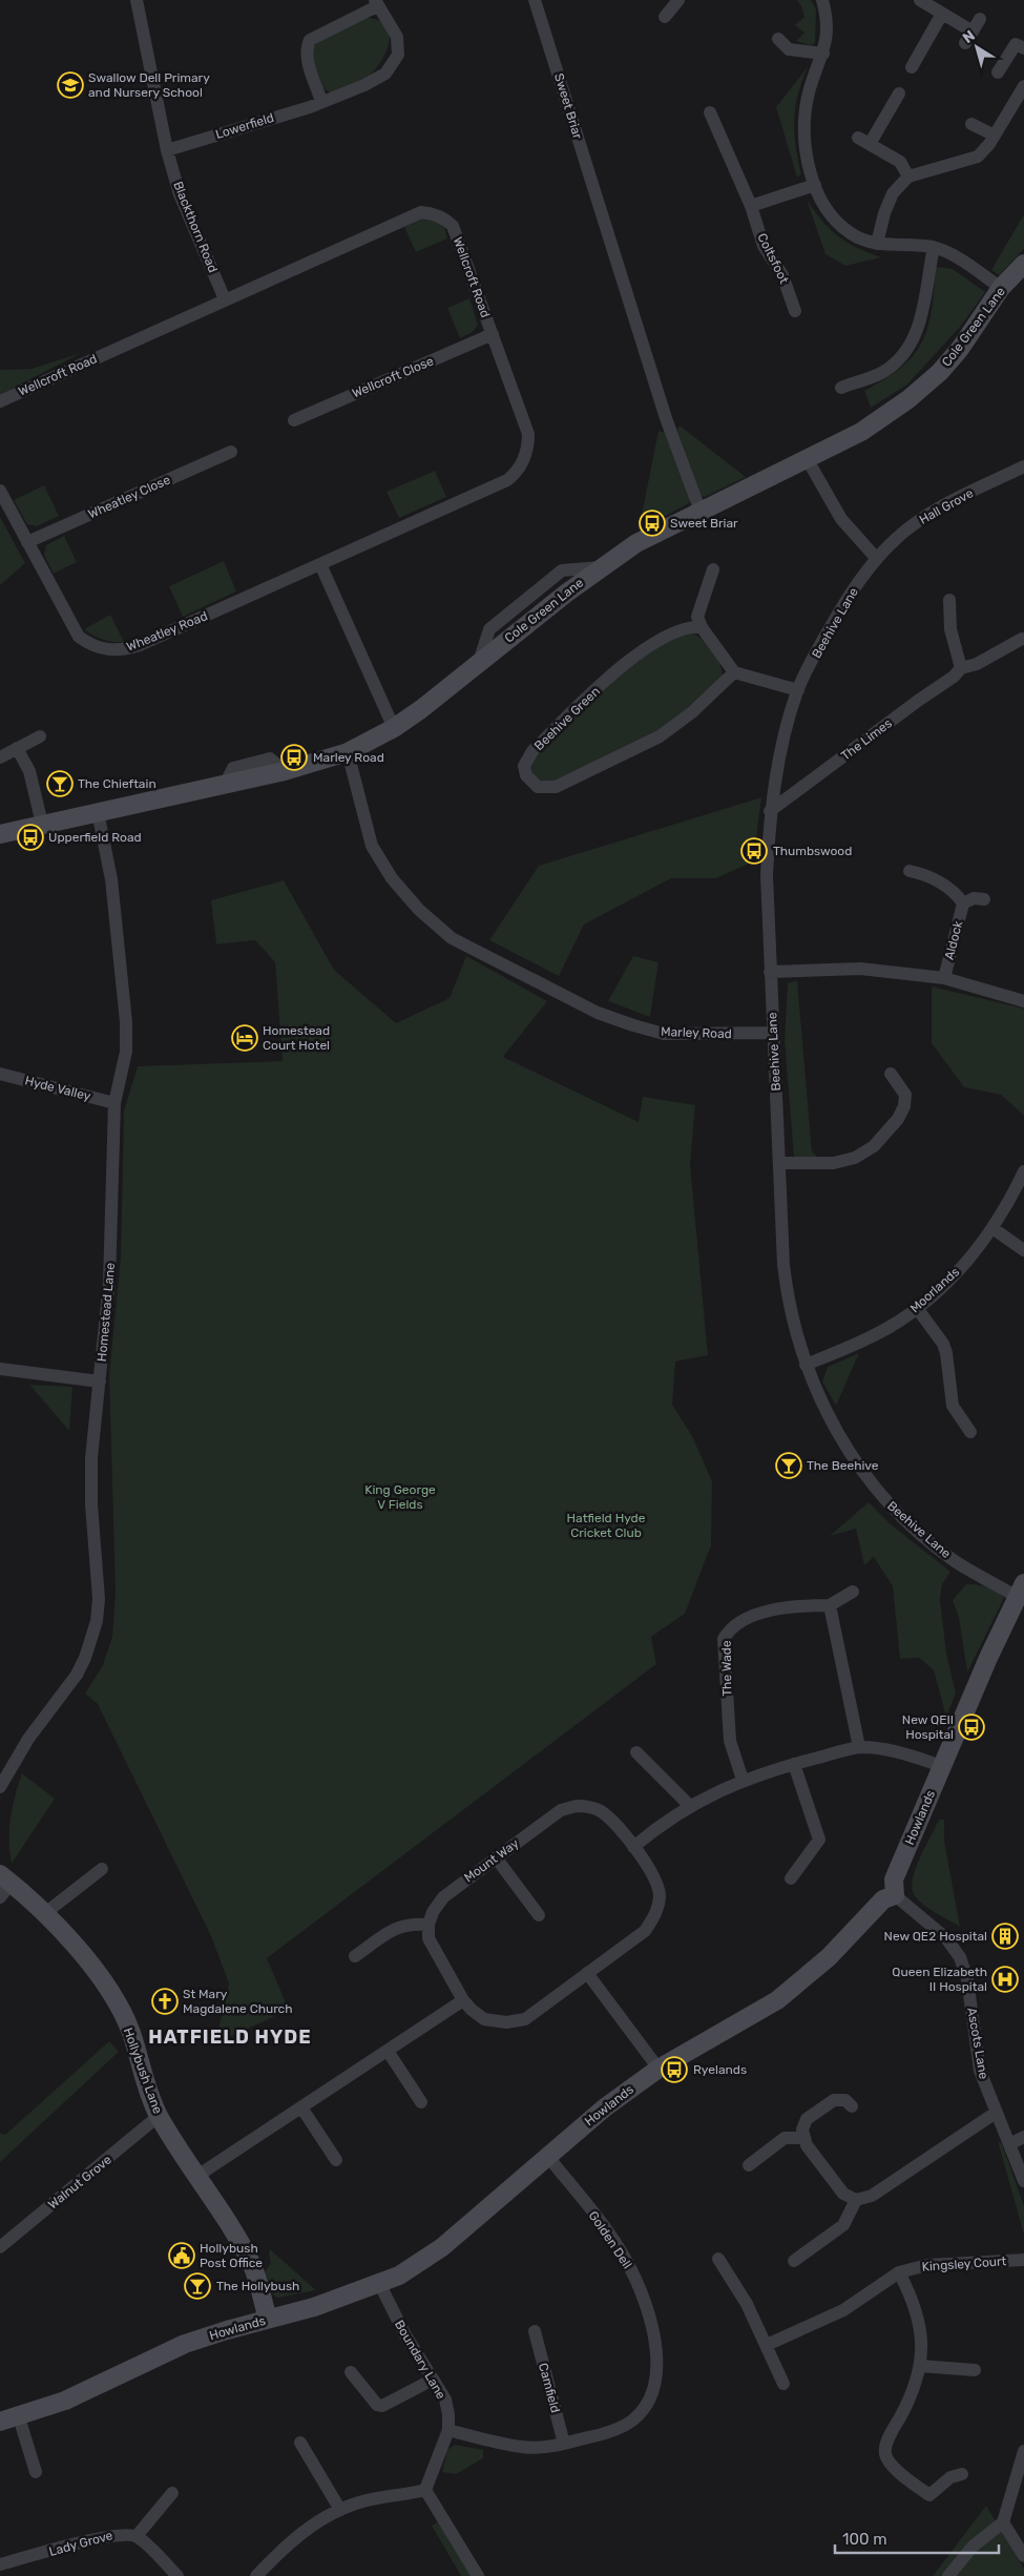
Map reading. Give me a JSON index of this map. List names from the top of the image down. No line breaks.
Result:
{"streets":{"street":["Sweet Briar","Lowerfield","Blackthorn Road","Coltsfoot","Wellcroft Road","Cole Green Lane","Wellcroft Close","Wheatley Close","Hall Grove","Beehive Lane","Wheatley Road","Beehive Green","The Limes","Aldock","Marley Road","Hyde Valley","Moorlands","Homestead Lane","The Wade","Howlands","Mount Way","Ascots Lane","Hollybush Lane","Walnut Grove","Golden Dell","Kingsley Court","Boundary Lane","Camfield","Lady Grove"]},"crossings":[["Sweet Briar","Cole Green Lane"],["Lowerfield","Blackthorn Road"],["Blackthorn Road","Wellcroft Road"],["Wellcroft Road","Wellcroft Close"],["Wellcroft Road","Wheatley Road"],["Cole Green Lane","Marley Road"],["Cole Green Lane","Homestead Lane"],["Wheatley Close","Wheatley Road"],["Hall Grove","Beehive Lane"],["Beehive Lane","The Limes"],["Beehive Lane","Marley Road"],["Beehive Lane","Moorlands"],["Beehive Lane","Howlands"],["Hyde Valley","Homestead Lane"],["Howlands","Ascots Lane"],["Howlands","Hollybush Lane"],["Howlands","Golden Dell"],["Howlands","Boundary Lane"],["Hollybush Lane","Walnut Grove"],["Golden Dell","Boundary Lane"],["Golden Dell","Camfield"]],"districts":["HATFIELD HYDE"],"parks":["King George V Fields","Hatfield Hyde Cricket Club"],"places":{"school or university":["Swallow Dell Primary and Nursery School"],"bus stop":["Sweet Briar","Marley Road","Upperfield Road","Thumbswood","New QEII Hospital","Ryelands"],"bar":["The Chieftain","The Beehive","The Hollybush"],"hotel":["Homestead Court Hotel"],"building":["New QE2 Hospital"],"hospital":["Queen Elizabeth II Hospital"],"church":["St Mary Magdalene Church"],"public building":["Hollybush Post Office"]},"scale_bar":"100 m","north":"top left"}
